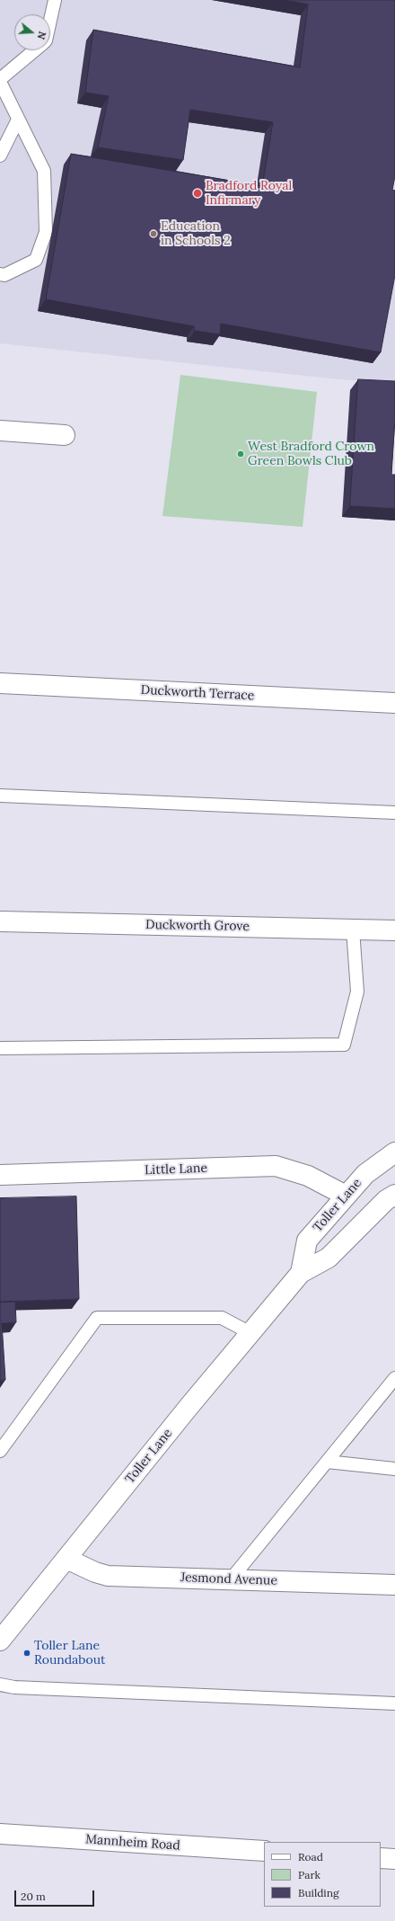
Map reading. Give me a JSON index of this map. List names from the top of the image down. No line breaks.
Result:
{"streets":{"street":["Duckworth Terrace","Duckworth Grove","Little Lane","Toller Lane","Jesmond Avenue","Mannheim Road"]},"crossings":[["Little Lane","Toller Lane"],["Toller Lane","Jesmond Avenue"]],"places":["Bradford Royal Infirmary","Education in Schools 2","West Bradford Crown Green Bowls Club","Toller Lane Roundabout"],"legend":["Road","Park","Building"],"scale_bar":"20 m","north":"right"}
